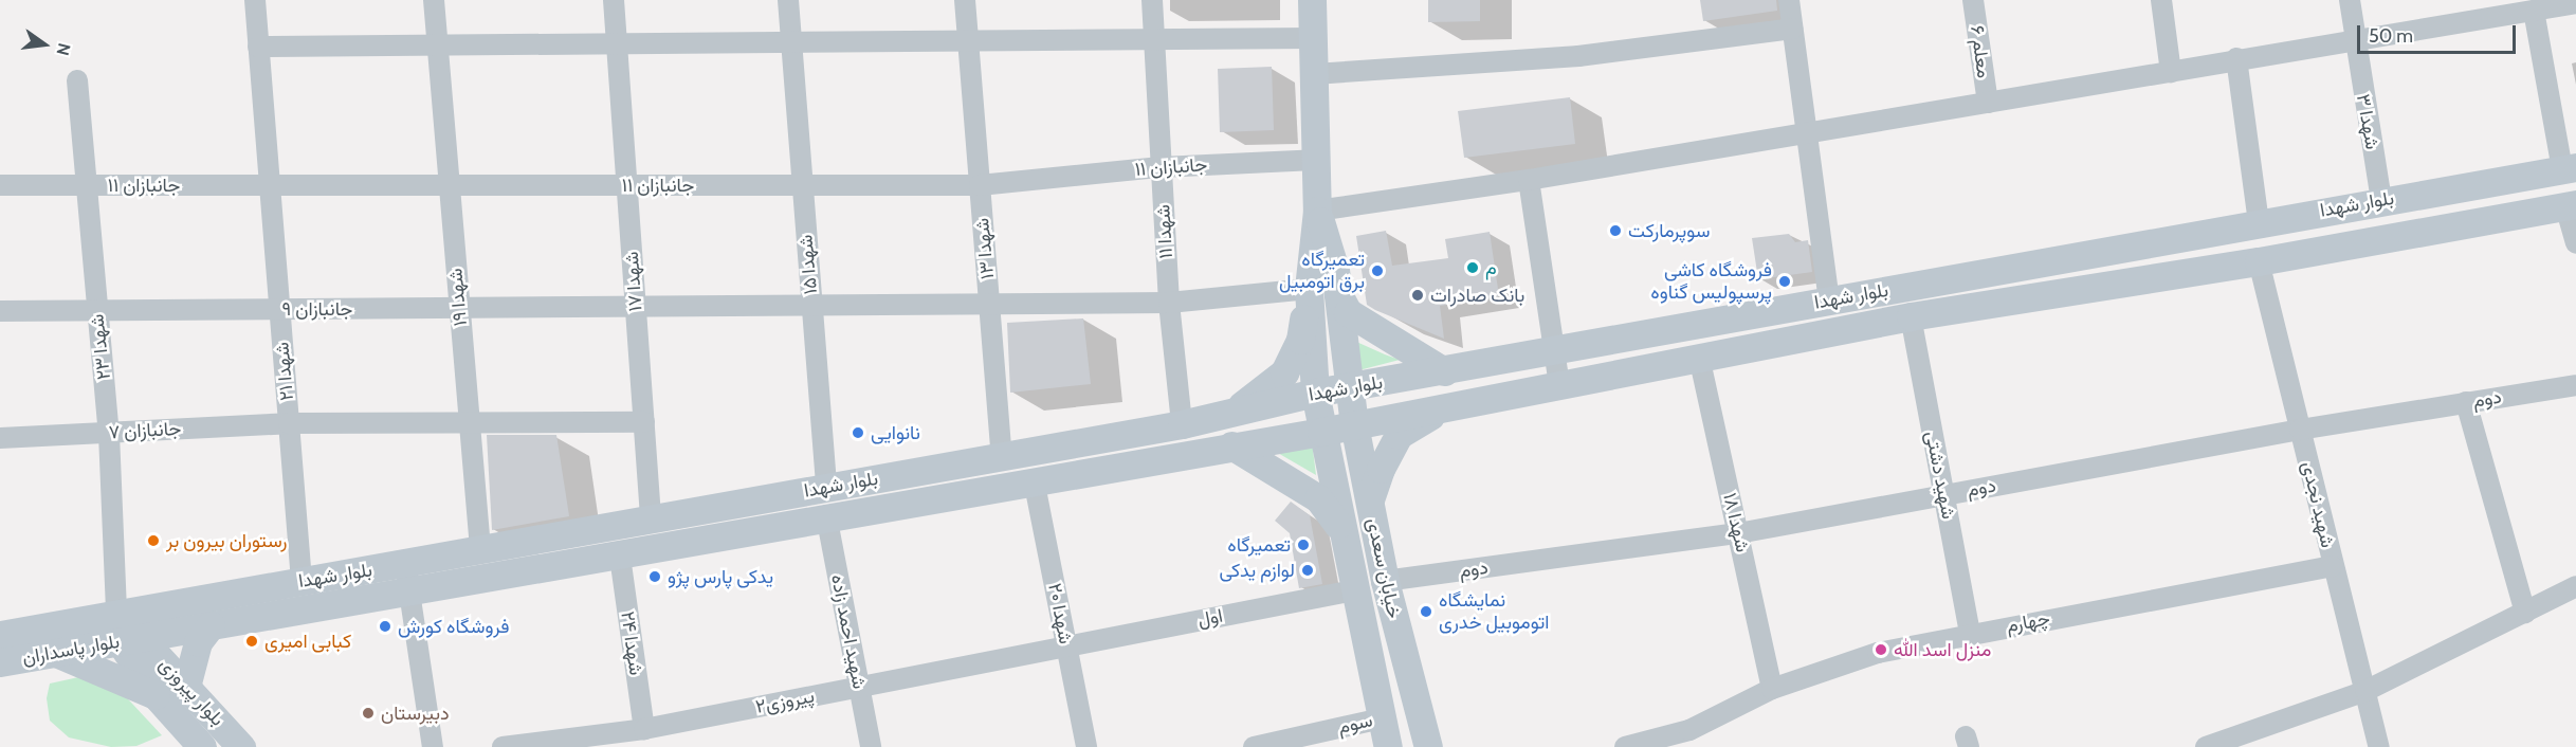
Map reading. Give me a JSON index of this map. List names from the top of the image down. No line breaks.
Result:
{"streets":{"main road":["بلوار شهدا","خیابان سعدی","بلوار پاسداران","بلوار پیروزی"],"street":["معلم ۶","شهدا ۳","جانبازان ۱۱","شهدا ۱۱","شهدا ۱۳","شهدا ۱۵","شهدا ۱۷","شهدا ۱۹","جانبازان ۹","شهدا ۲۳","شهدا ۲۱","دوم","جانبازان ۷","شهید دشتی","شهید نجدی","شهدا ۱۸","شهدا ۲۰","اول","چهارم","شهید احمد زاده","شهدا ۲۴","پیروزی۲","سوم"]},"crossings":[["شهدا ۳","بلوار شهدا"],["جانبازان ۱۱","شهدا ۱۱"],["جانبازان ۱۱","شهدا ۱۳"],["جانبازان ۱۱","شهدا ۱۵"],["جانبازان ۱۱","شهدا ۱۷"],["جانبازان ۱۱","شهدا ۱۹"],["جانبازان ۱۱","شهدا ۲۳"],["جانبازان ۱۱","شهدا ۲۱"],["بلوار شهدا","شهدا ۱۱"],["بلوار شهدا","شهدا ۱۳"],["بلوار شهدا","شهدا ۱۵"],["بلوار شهدا","شهدا ۱۷"],["بلوار شهدا","شهدا ۱۹"],["بلوار شهدا","شهدا ۲۳"],["بلوار شهدا","شهدا ۲۱"],["بلوار شهدا","شهید دشتی"],["بلوار شهدا","شهید نجدی"],["بلوار شهدا","شهدا ۱۸"],["بلوار شهدا","خیابان سعدی"],["بلوار شهدا","شهدا ۲۰"],["بلوار شهدا","شهید احمد زاده"],["بلوار شهدا","شهدا ۲۴"],["بلوار شهدا","بلوار پاسداران"],["بلوار شهدا","بلوار پیروزی"],["شهدا ۱۱","جانبازان ۹"],["شهدا ۱۳","جانبازان ۹"],["شهدا ۱۵","جانبازان ۹"],["شهدا ۱۷","جانبازان ۹"],["شهدا ۱۷","جانبازان ۷"],["شهدا ۱۹","جانبازان ۹"],["شهدا ۱۹","جانبازان ۷"],["جانبازان ۹","شهدا ۲۳"],["جانبازان ۹","شهدا ۲۱"],["جانبازان ۹","خیابان سعدی"],["شهدا ۲۳","جانبازان ۷"],["شهدا ۲۳","بلوار پاسداران"],["شهدا ۲۱","جانبازان ۷"],["دوم","شهید دشتی"],["دوم","شهید نجدی"],["دوم","شهدا ۱۸"],["دوم","خیابان سعدی"],["شهید دشتی","چهارم"],["شهید نجدی","چهارم"],["شهدا ۱۸","چهارم"],["خیابان سعدی","اول"],["خیابان سعدی","سوم"],["شهدا ۲۰","اول"],["شهدا ۲۰","پیروزی۲"],["اول","پیروزی۲"],["شهید احمد زاده","پیروزی۲"],["شهدا ۲۴","پیروزی۲"],["بلوار پاسداران","بلوار پیروزی"]],"places":["سوپرمارکت","م","تعمیرگاه برق اتومبیل","فروشگاه کاشی پرسپولیس گناوه","بانک صادرات","نانوایی","رستوران بیرون بر","تعمیرگاه","لوازم یدکی","یدکی پارس پژو","نمایشگاه اتوموبیل خدری","فروشگاه کورش","کبابی امیری","منزل اسد الله","دبیرستان"],"scale_bar":"50 m","north":"right"}
